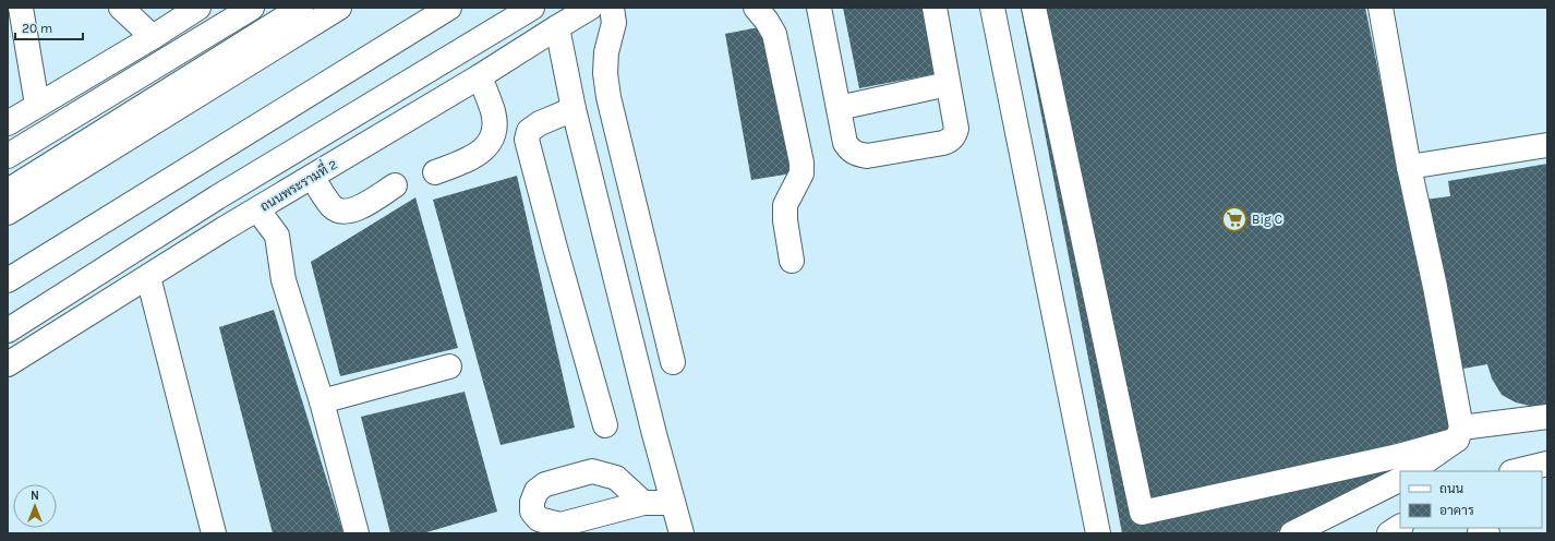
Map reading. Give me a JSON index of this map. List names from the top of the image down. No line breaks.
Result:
{"streets":{"main road":["ถนนพระรามที่ 2"]},"places":{"supermarket":["Big C"]},"legend":["ถนน","อาคาร"],"scale_bar":"20 m","north":"top"}
